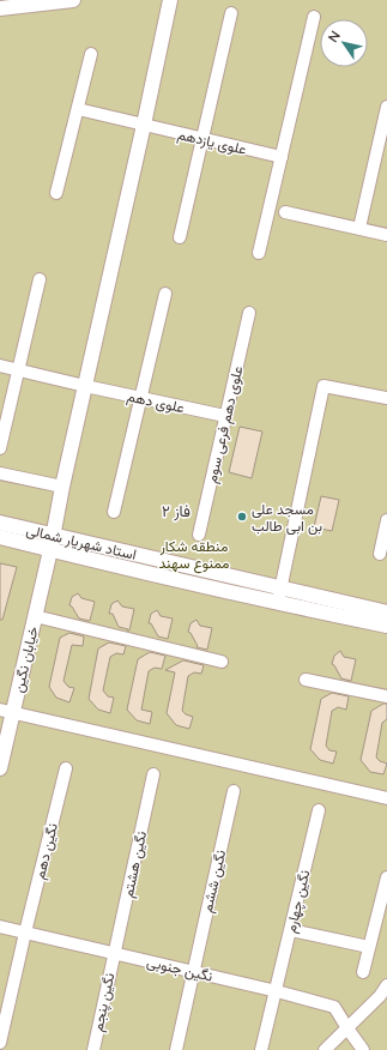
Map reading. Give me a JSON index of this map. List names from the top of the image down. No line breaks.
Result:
{"streets":{"street":["علوی یازدهم","علوی دهم","علوی دهم فرعی سوم","استاد شهریار شمالی","خیابان نگین","نگین دهم","نگین هشتم","نگین ششم","نگین چهارم","نگین جنوبی","نگین پنجم"]},"crossings":[["علوی یازدهم","خیابان نگین"],["علوی دهم","علوی دهم فرعی سوم"],["علوی دهم","خیابان نگین"],["استاد شهریار شمالی","خیابان نگین"],["نگین دهم","نگین جنوبی"],["نگین هشتم","نگین جنوبی"],["نگین هشتم","نگین پنجم"],["نگین ششم","نگین جنوبی"],["نگین چهارم","نگین جنوبی"],["نگین جنوبی","نگین پنجم"]],"districts":["فاز ۲"],"parks":["منطقه شکار ممنوع سهند"],"places":["مسجد علی بن ابی طالب"],"north":"top left"}
